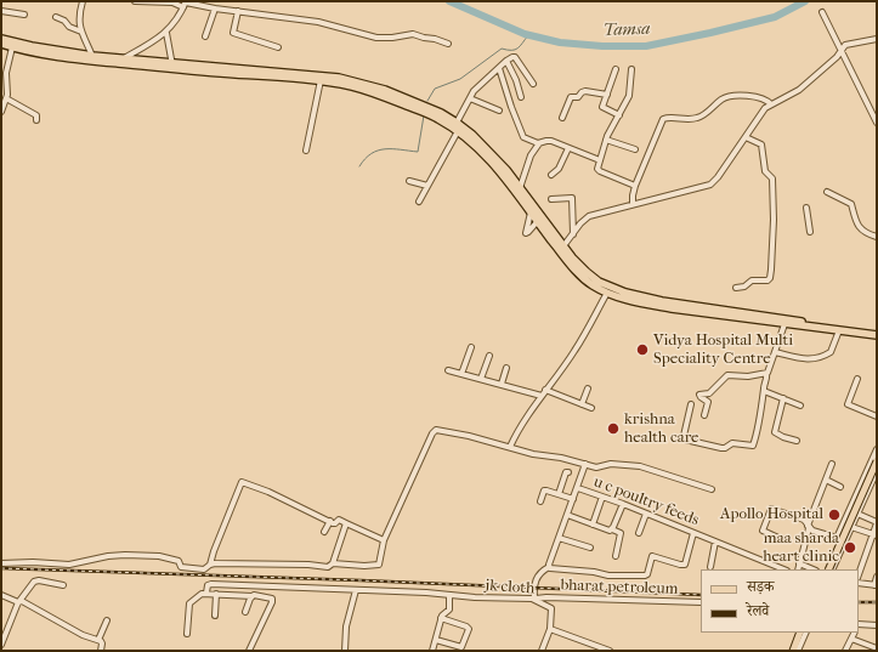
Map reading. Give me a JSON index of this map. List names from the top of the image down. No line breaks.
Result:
{"streets":{"street":["u c poultry feeds","jk cloth","bharat petroleum"]},"crossings":[["jk cloth","bharat petroleum"]],"water":["Tamsa"],"places":["Vidya Hospital Multi Speciality Centre","krishna health care","Apollo Hospital","maa sharda heart clinic"],"legend":["सड़क","रेलवे"]}
